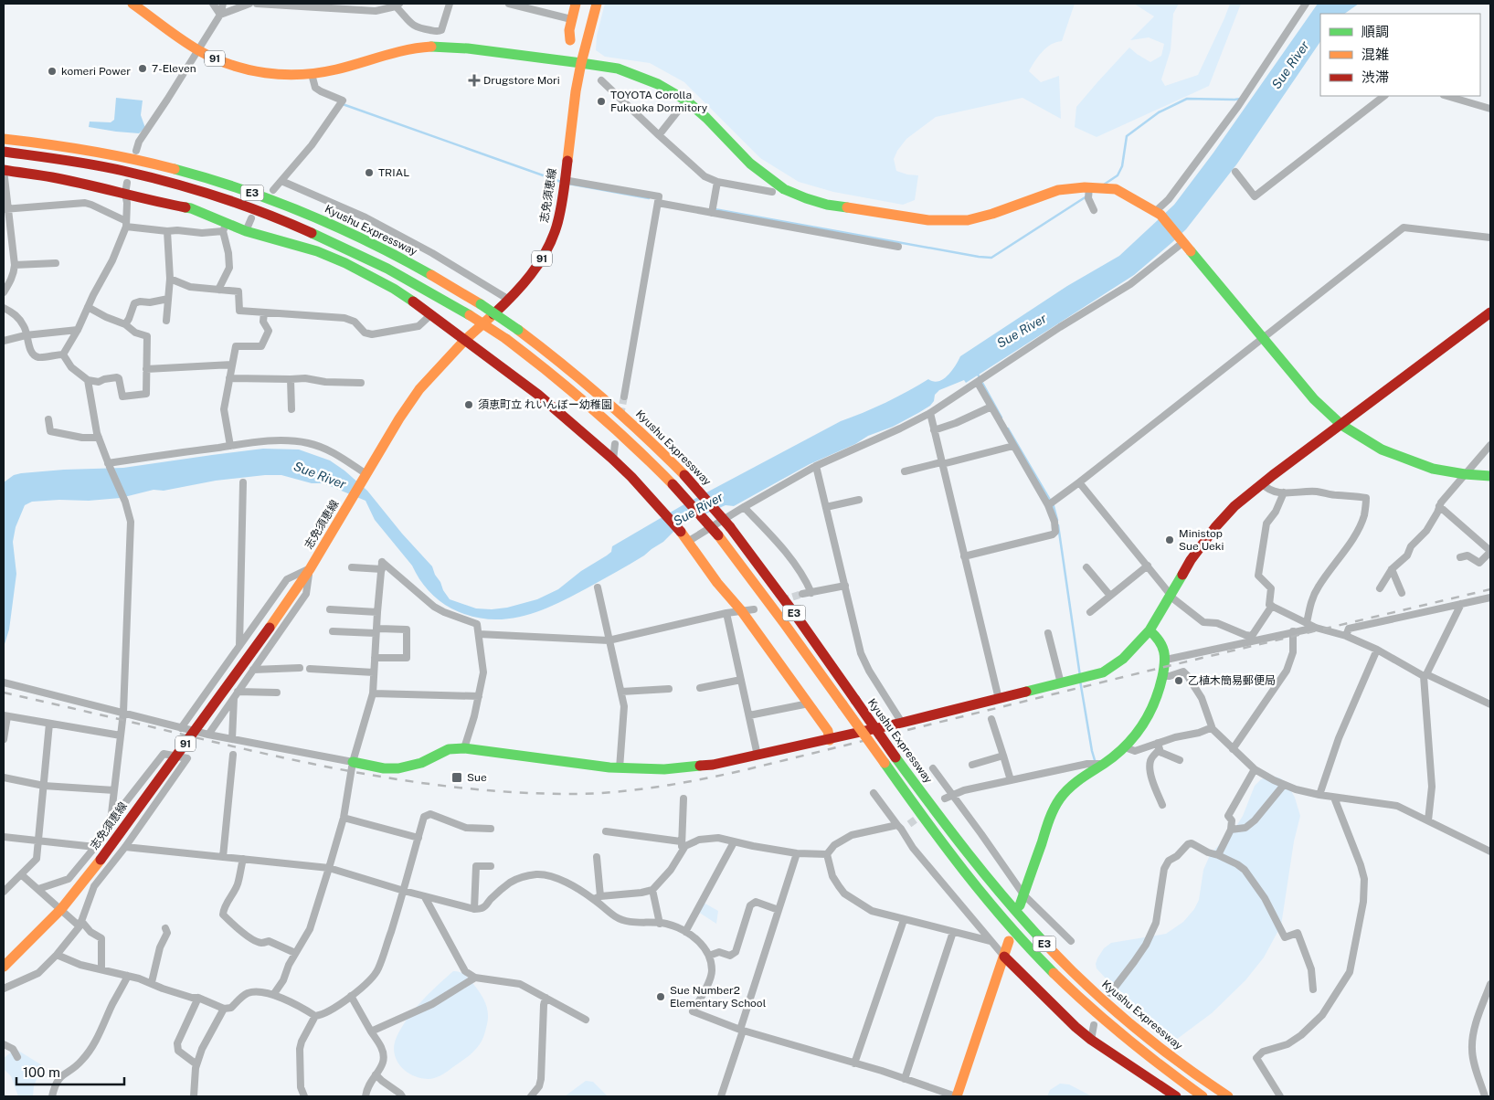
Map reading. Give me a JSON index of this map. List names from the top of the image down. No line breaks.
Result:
{"streets":{"main road":["91","E3","志免須恵線","Kyushu Expressway"]},"crossings":[["91","志免須恵線"]],"water":["Sue River"],"places":{"other":["7-Eleven","komeri Power","TOYOTA Corolla Fukuoka Dormitory","TRIAL","須恵町立 れいんぼー幼稚園","Ministop Sue Ueki","乙植木簡易郵便局","Sue Number2 Elementary School"],"health":["Drugstore Mori"],"transit":["Sue"]},"legend":["順調","混雑","渋滞"],"scale_bar":"100 m"}
